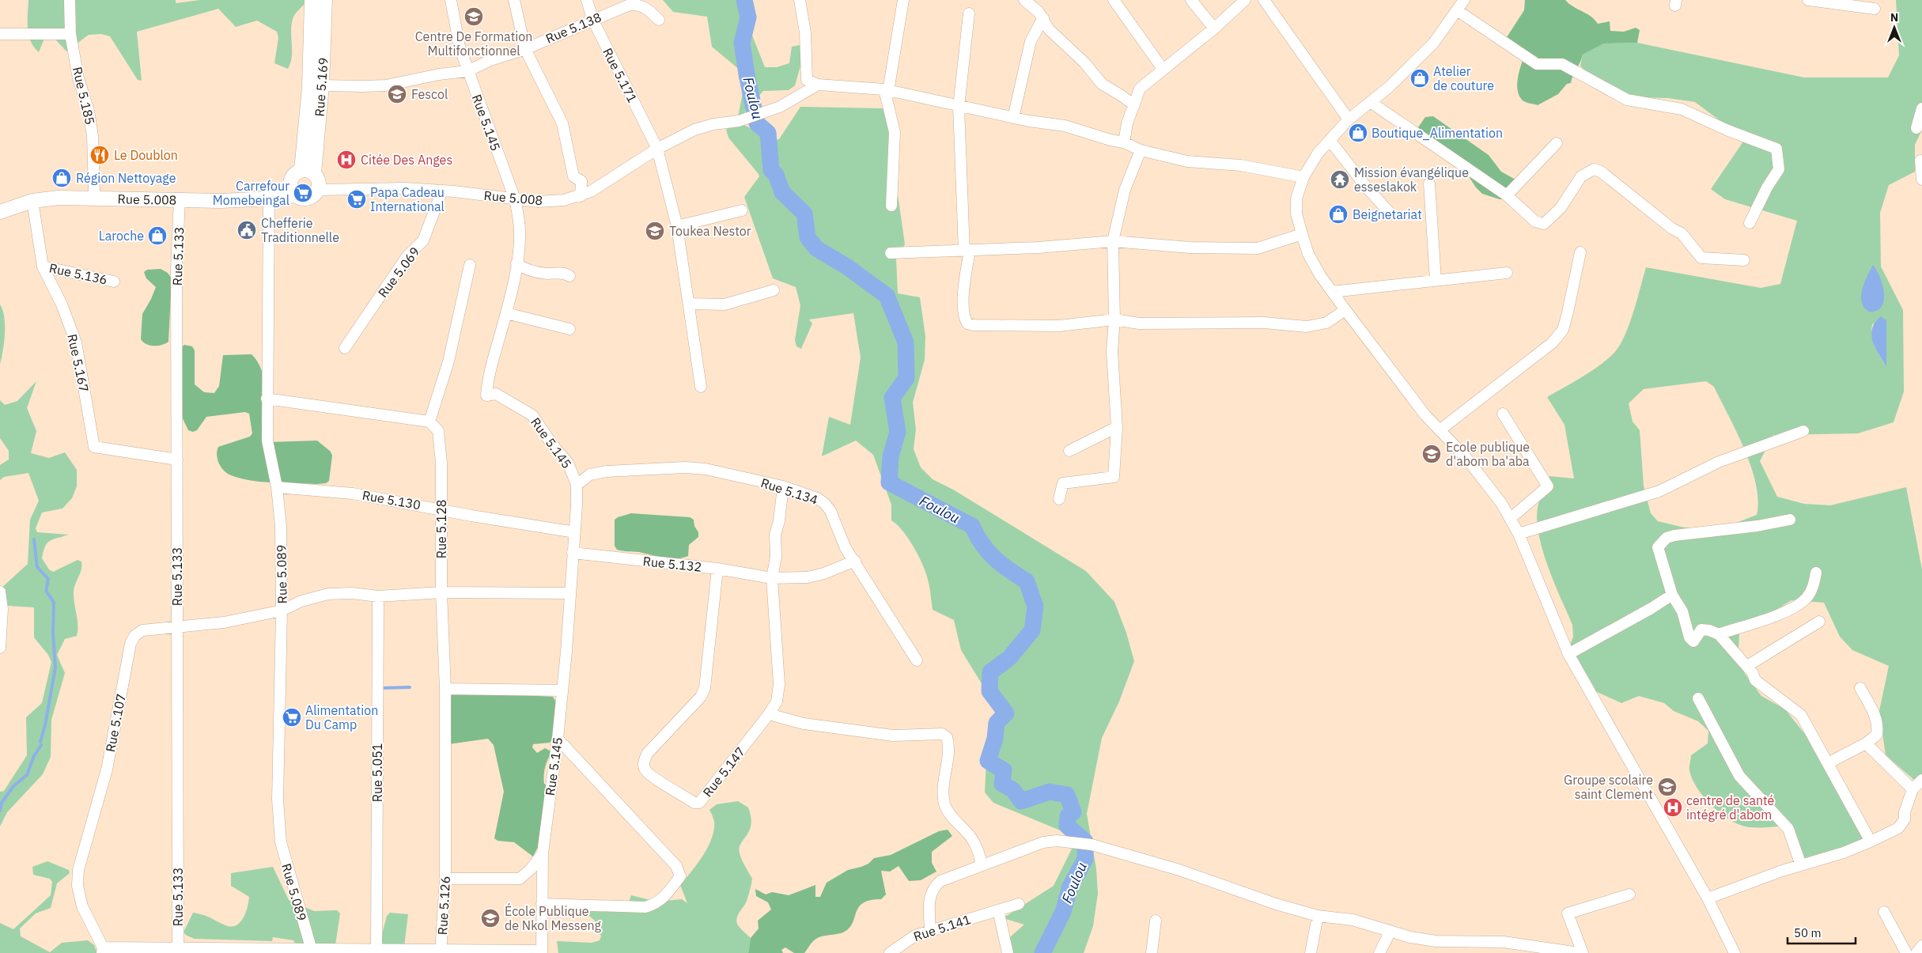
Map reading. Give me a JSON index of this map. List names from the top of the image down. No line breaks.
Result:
{"streets":{"main road":["Rue 5.169","Rue 5.008"],"street":["Rue 5.138","Rue 5.171","Rue 5.185","Rue 5.145","Rue 5.133","Rue 5.069","Rue 5.136","Rue 5.167","Rue 5.134","Rue 5.130","Rue 5.128","Rue 5.132","Rue 5.089","Rue 5.107","Rue 5.147","Rue 5.051","Rue 5.126","Rue 5.141"]},"crossings":[["Rue 5.138","Rue 5.171"],["Rue 5.138","Rue 5.169"],["Rue 5.138","Rue 5.145"],["Rue 5.171","Rue 5.008"],["Rue 5.169","Rue 5.008"],["Rue 5.185","Rue 5.008"],["Rue 5.145","Rue 5.008"],["Rue 5.145","Rue 5.134"],["Rue 5.145","Rue 5.130"],["Rue 5.145","Rue 5.132"],["Rue 5.145","Rue 5.107"],["Rue 5.008","Rue 5.133"],["Rue 5.008","Rue 5.069"],["Rue 5.008","Rue 5.167"],["Rue 5.008","Rue 5.089"],["Rue 5.133","Rue 5.167"],["Rue 5.133","Rue 5.107"],["Rue 5.133","Rue 5.126"],["Rue 5.136","Rue 5.167"],["Rue 5.134","Rue 5.132"],["Rue 5.134","Rue 5.147"],["Rue 5.130","Rue 5.128"],["Rue 5.130","Rue 5.089"],["Rue 5.128","Rue 5.107"],["Rue 5.128","Rue 5.126"],["Rue 5.132","Rue 5.147"],["Rue 5.089","Rue 5.107"],["Rue 5.089","Rue 5.126"],["Rue 5.107","Rue 5.051"],["Rue 5.107","Rue 5.126"],["Rue 5.051","Rue 5.126"]],"water":["Foulou"],"places":{"school or university":["Centre De Formation Multifonctionnel","Fescol","Toukea Nestor","Ecole publique d'abom ba'aba","Groupe scolaire saint Clement","École Publique de Nkol Messeng"],"shop":["Atelier de couture","Boutique_Alimentation","Région Nettoyage","Beignetariat","Laroche"],"restaurant":["Le Doublon"],"hospital":["Citée Des Anges","centre de santé intégré d'abom"],"temple":["Mission évangélique esseslakok"],"supermarket":["Carrefour Momebeingal","Papa Cadeau International","Alimentation Du Camp"],"public building":["Chefferie Traditionnelle"]},"scale_bar":"50 m","north":"top"}
